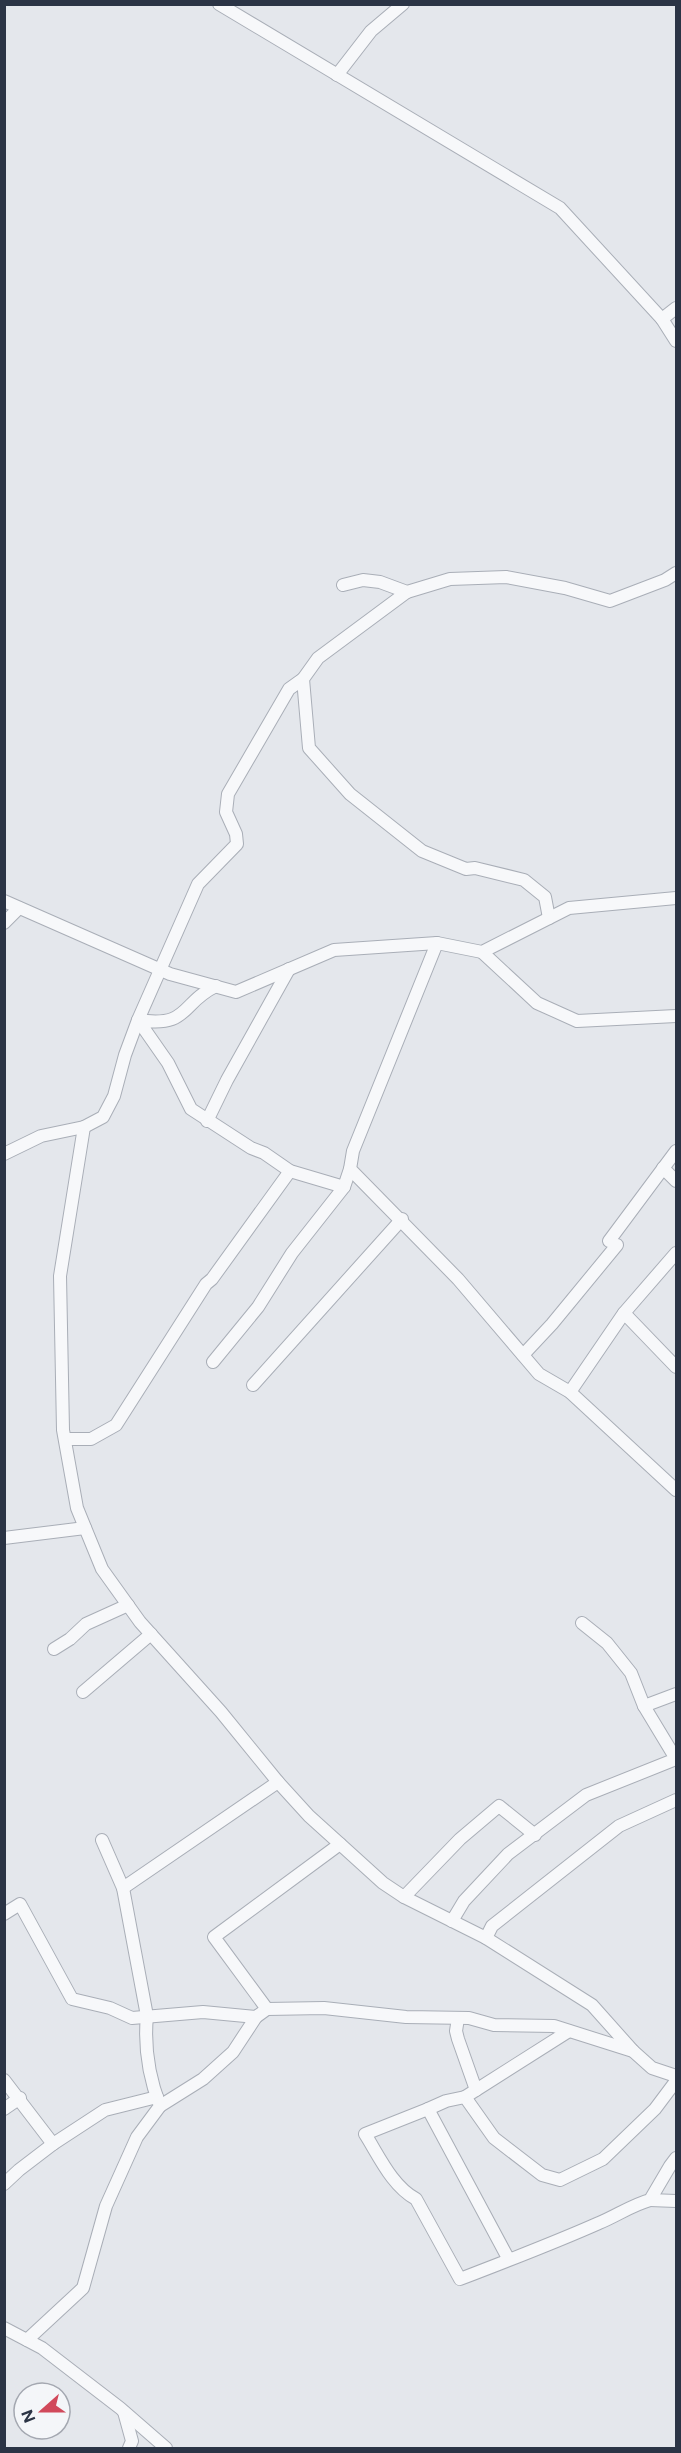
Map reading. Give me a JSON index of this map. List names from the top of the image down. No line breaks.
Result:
{"north":"left"}
